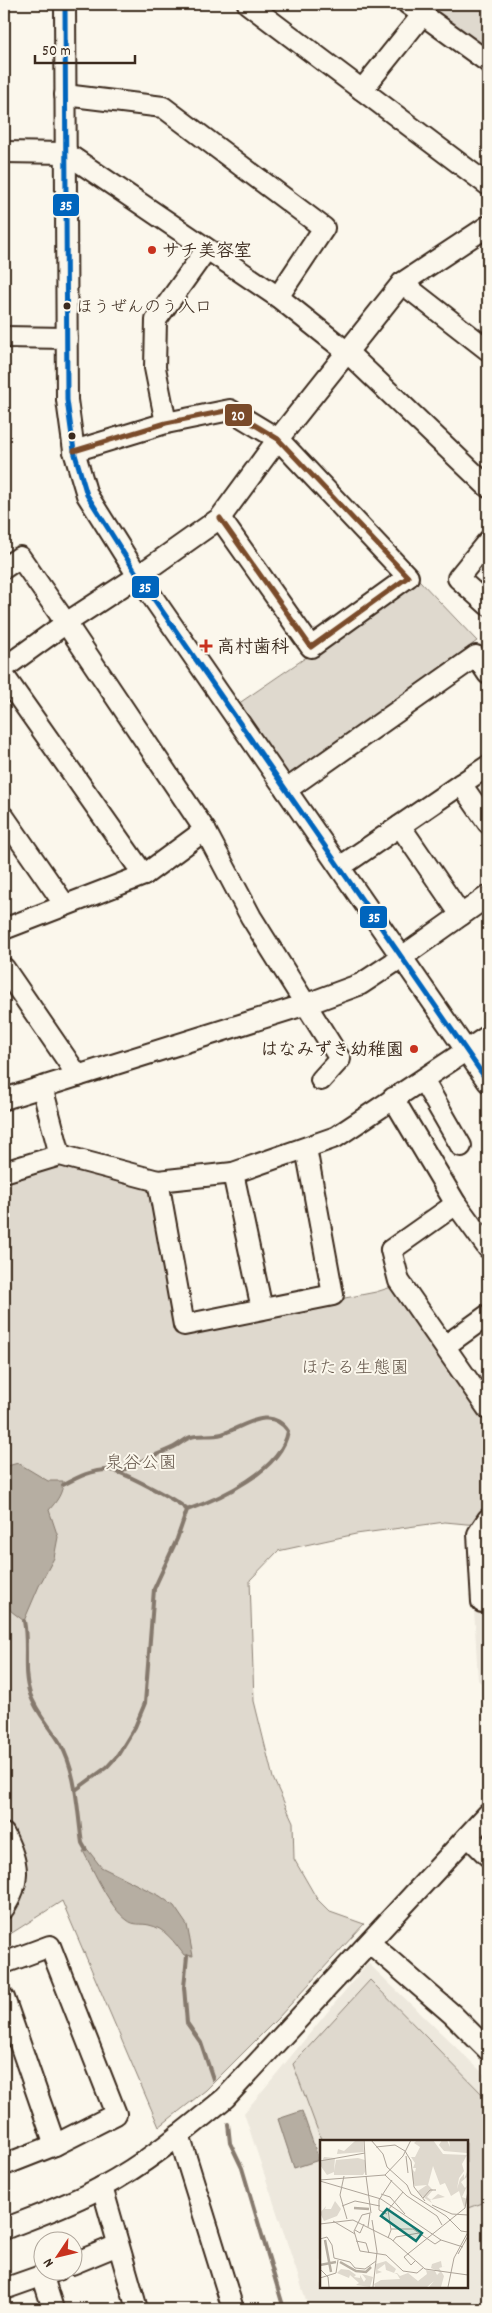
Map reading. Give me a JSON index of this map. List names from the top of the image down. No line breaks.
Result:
{"parks":["ほたる生態園","泉谷公園"],"places":{"other":["サチ美容室","ほうぜんのう入口","はなみずき幼稚園"],"health":["高村歯科"]},"lines":["transit line 35","transit line 20"],"scale_bar":"50 m","north":"bottom left"}
